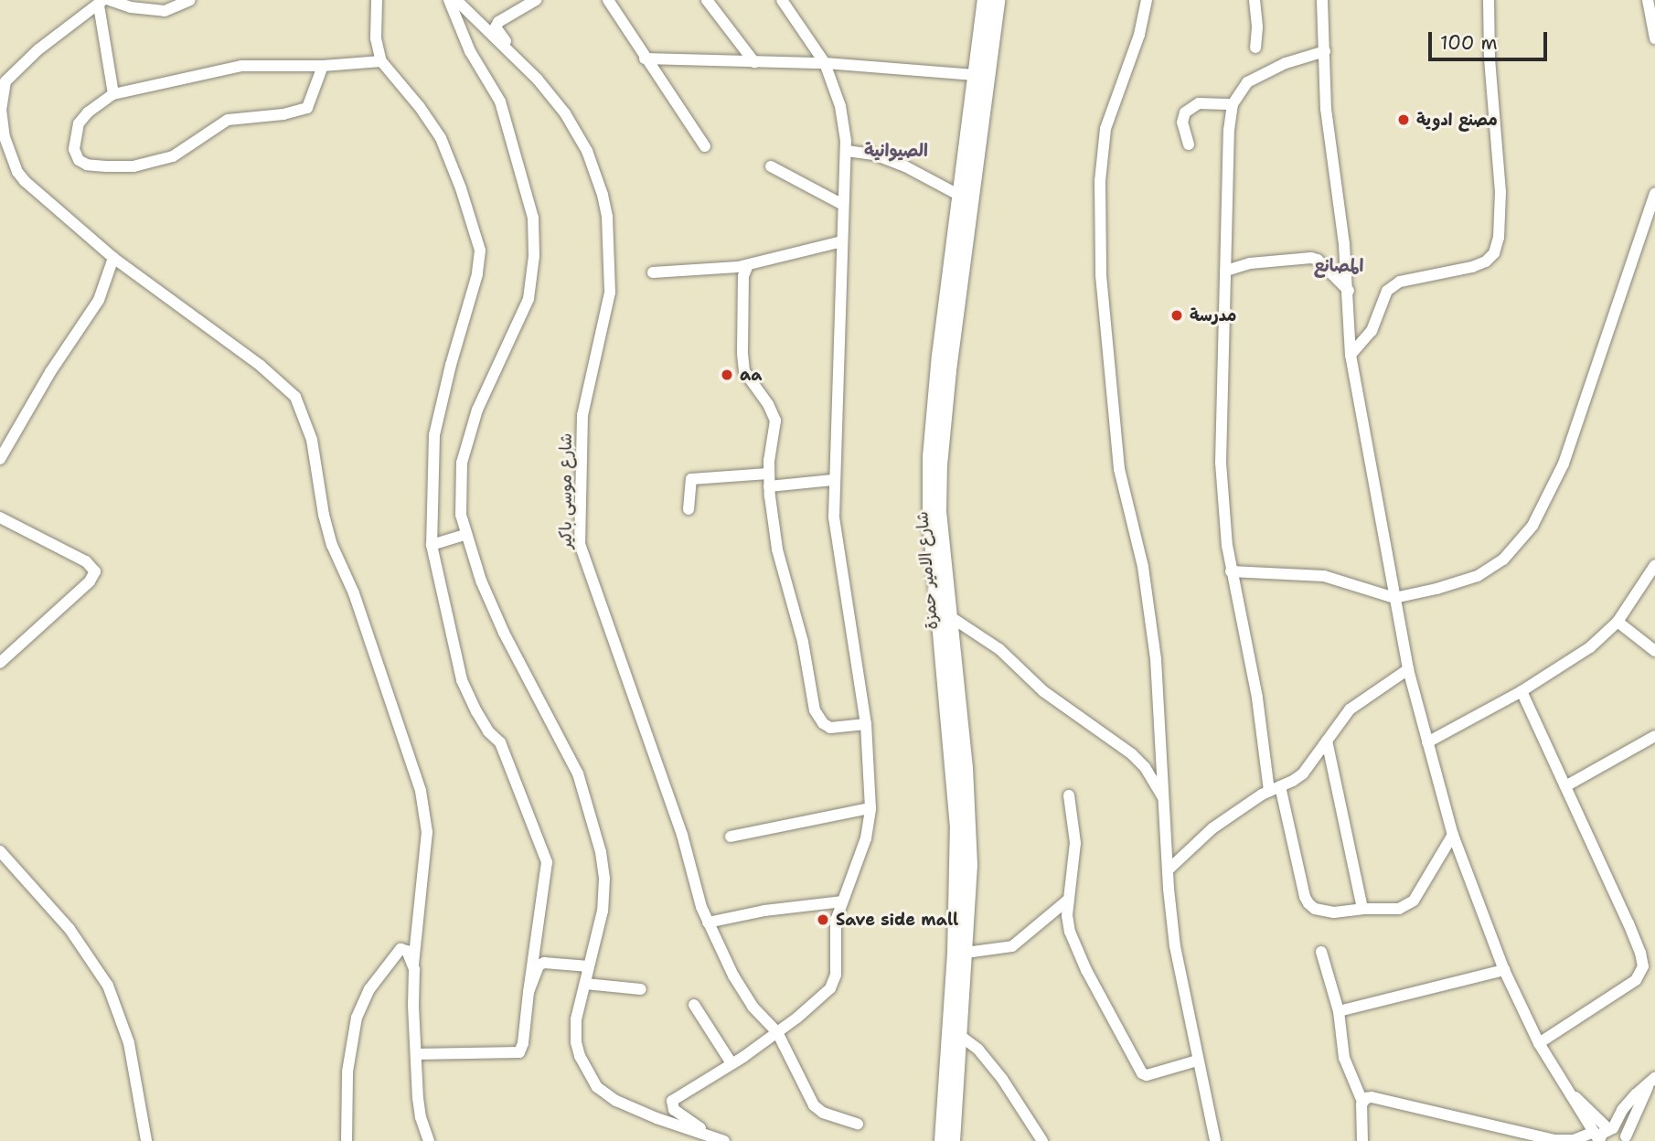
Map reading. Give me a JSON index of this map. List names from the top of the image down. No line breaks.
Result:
{"streets":{"main road":["شارع الامير حمزة"],"street":["شارع موسى باكير"]},"districts":["الصيوانية","المصانع"],"places":["مصنع ادوية","مدرسة","aa","Save side mall"],"scale_bar":"100 m"}
